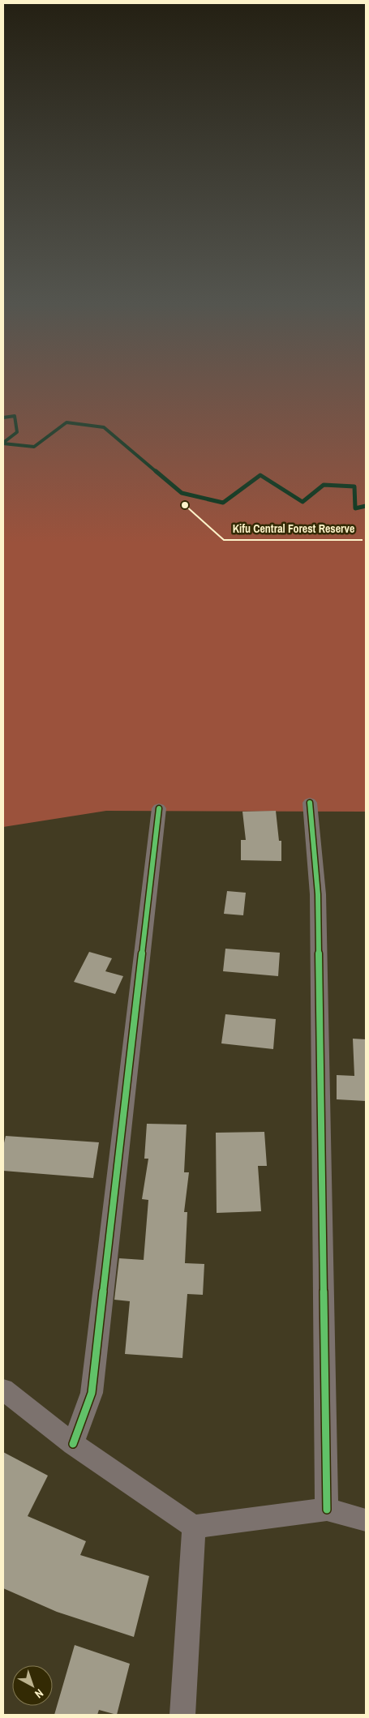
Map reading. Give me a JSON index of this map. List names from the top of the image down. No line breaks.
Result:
{"places":["Kifu Central Forest Reserve"],"north":"bottom right"}
